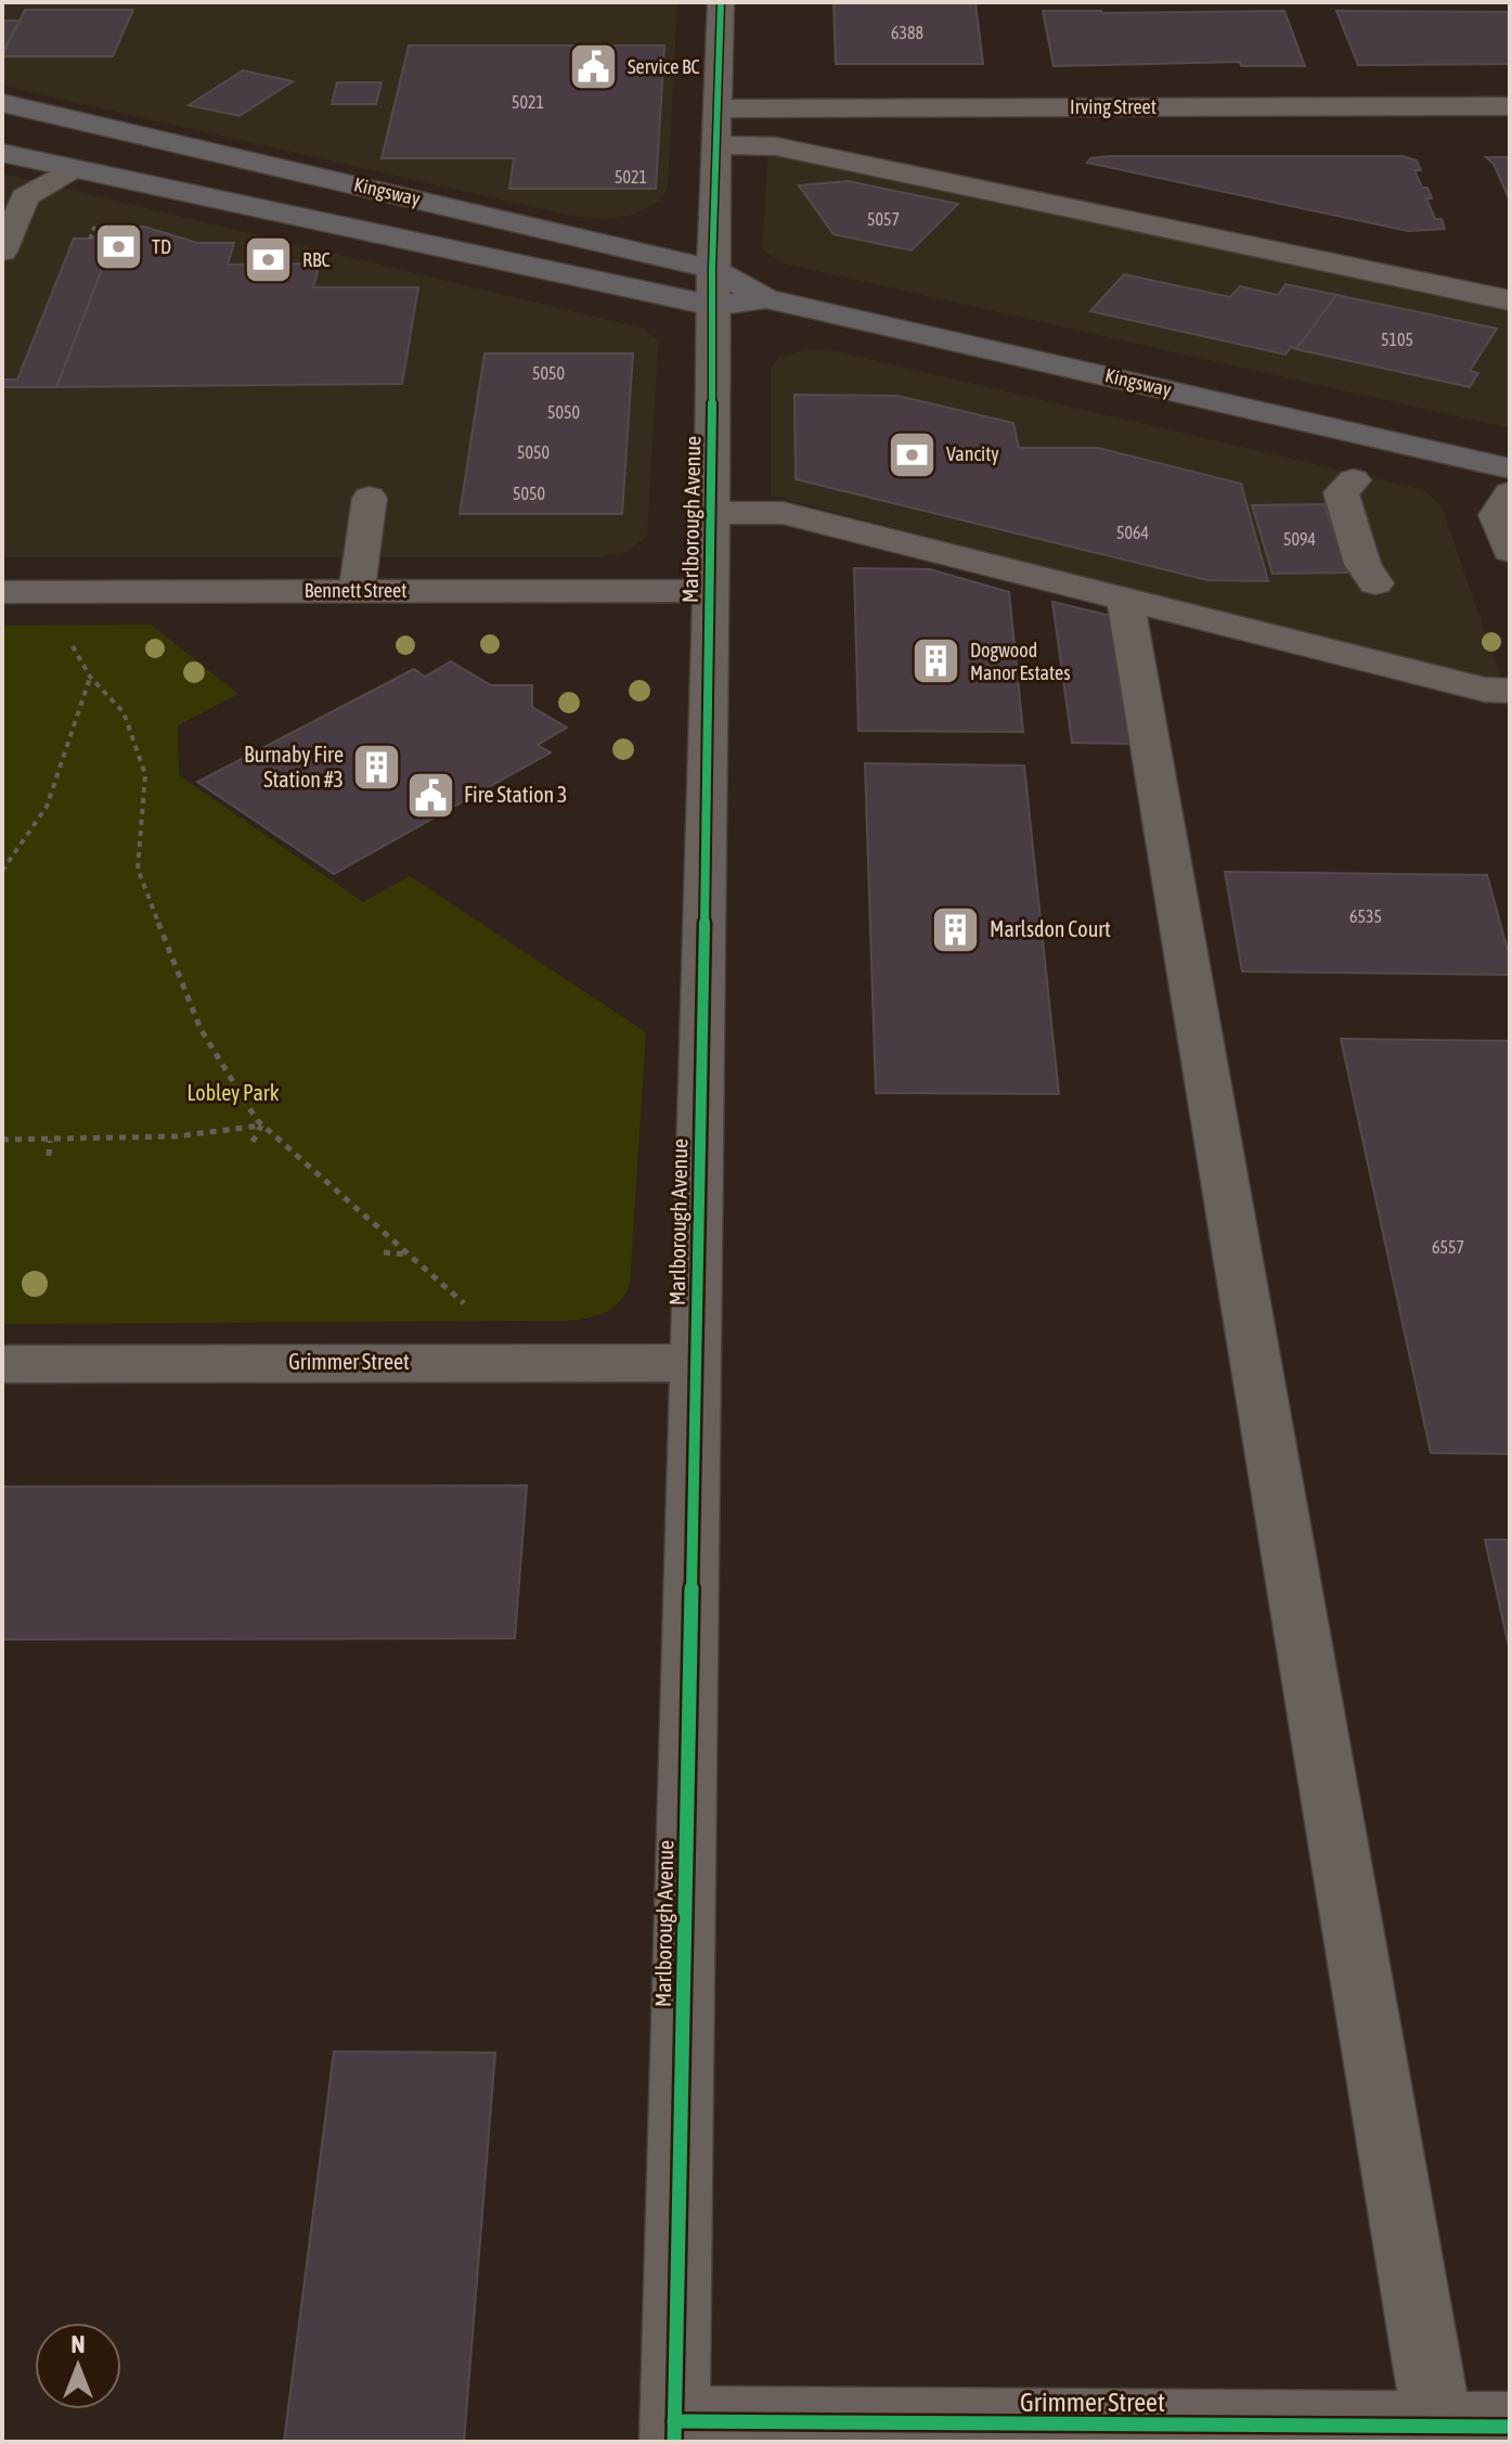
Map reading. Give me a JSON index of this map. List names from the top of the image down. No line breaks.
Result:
{"streets":{"main road":["Kingsway"],"street":["Irving Street","Marlborough Avenue","Bennett Street","Grimmer Street"]},"crossings":[["Irving Street","Marlborough Avenue"],["Kingsway","Marlborough Avenue"],["Marlborough Avenue","Bennett Street"],["Marlborough Avenue","Grimmer Street"]],"parks":["Lobley Park"],"places":{"public building":["Service BC","Fire Station 3"],"bank":["TD","RBC","Vancity"],"building":["Dogwood Manor Estates","Burnaby Fire Station #3","Marlsdon Court"]},"house_numbers":["6388","5021","5021","5057","5105","5050","5050","5050","5050","5064","5094","6535","6557"],"north":"top"}
